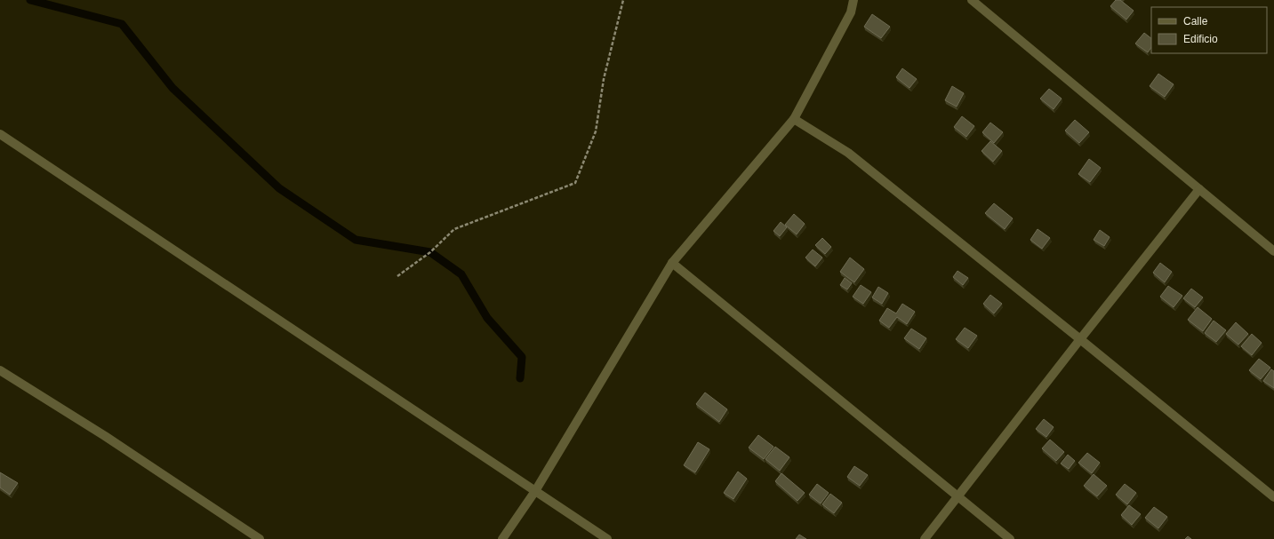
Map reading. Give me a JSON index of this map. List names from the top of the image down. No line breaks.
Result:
{"legend":["Calle","Edificio"]}
